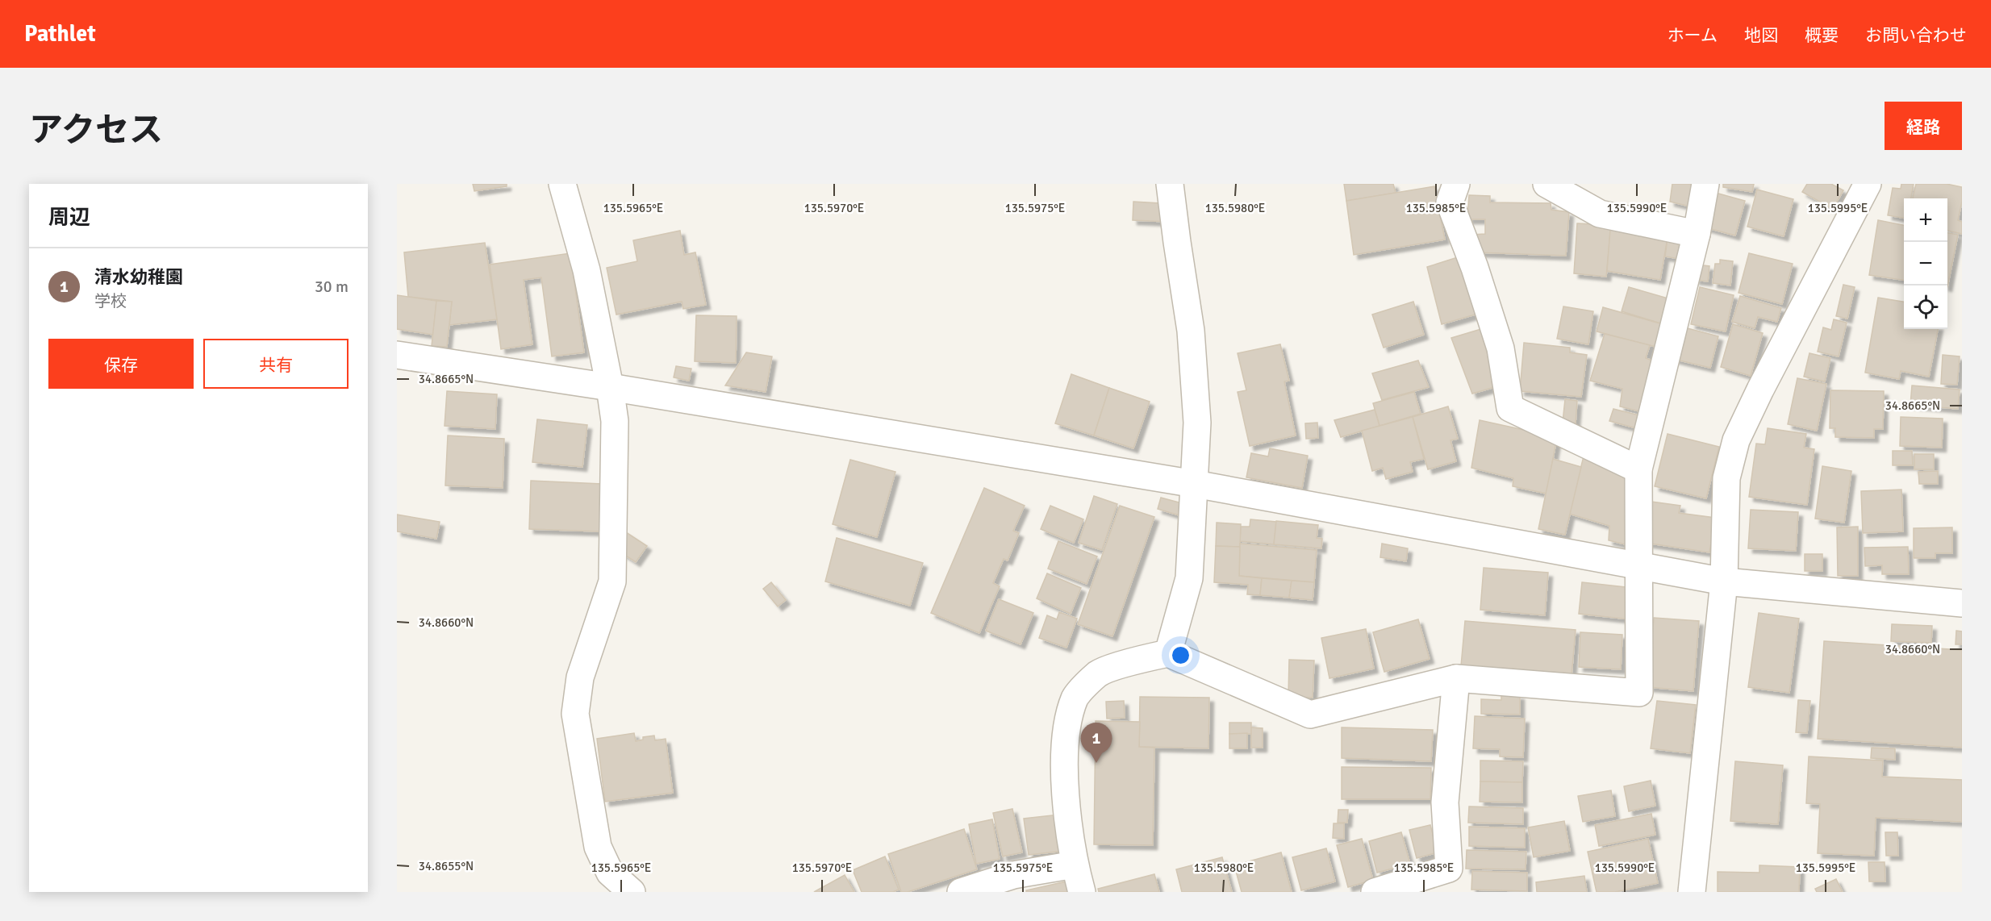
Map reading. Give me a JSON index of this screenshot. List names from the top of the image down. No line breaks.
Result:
{"page":{"header":"Pathlet","nav":["ホーム","地図","概要","お問い合わせ"],"title":"アクセス","buttons":["経路",["保存","共有"]],"heading":"周辺","map_buttons":["+","−"],"list":[{"mark":"1","name":"清水幼稚園","note":"学校","value":"30 m"}],"pins":"1"},"coordinates":["135.5965°E","135.5970°E","135.5975°E","135.5980°E","135.5985°E","135.5990°E","135.5995°E","34.8665°N","34.8660°N","34.8655°N"]}
